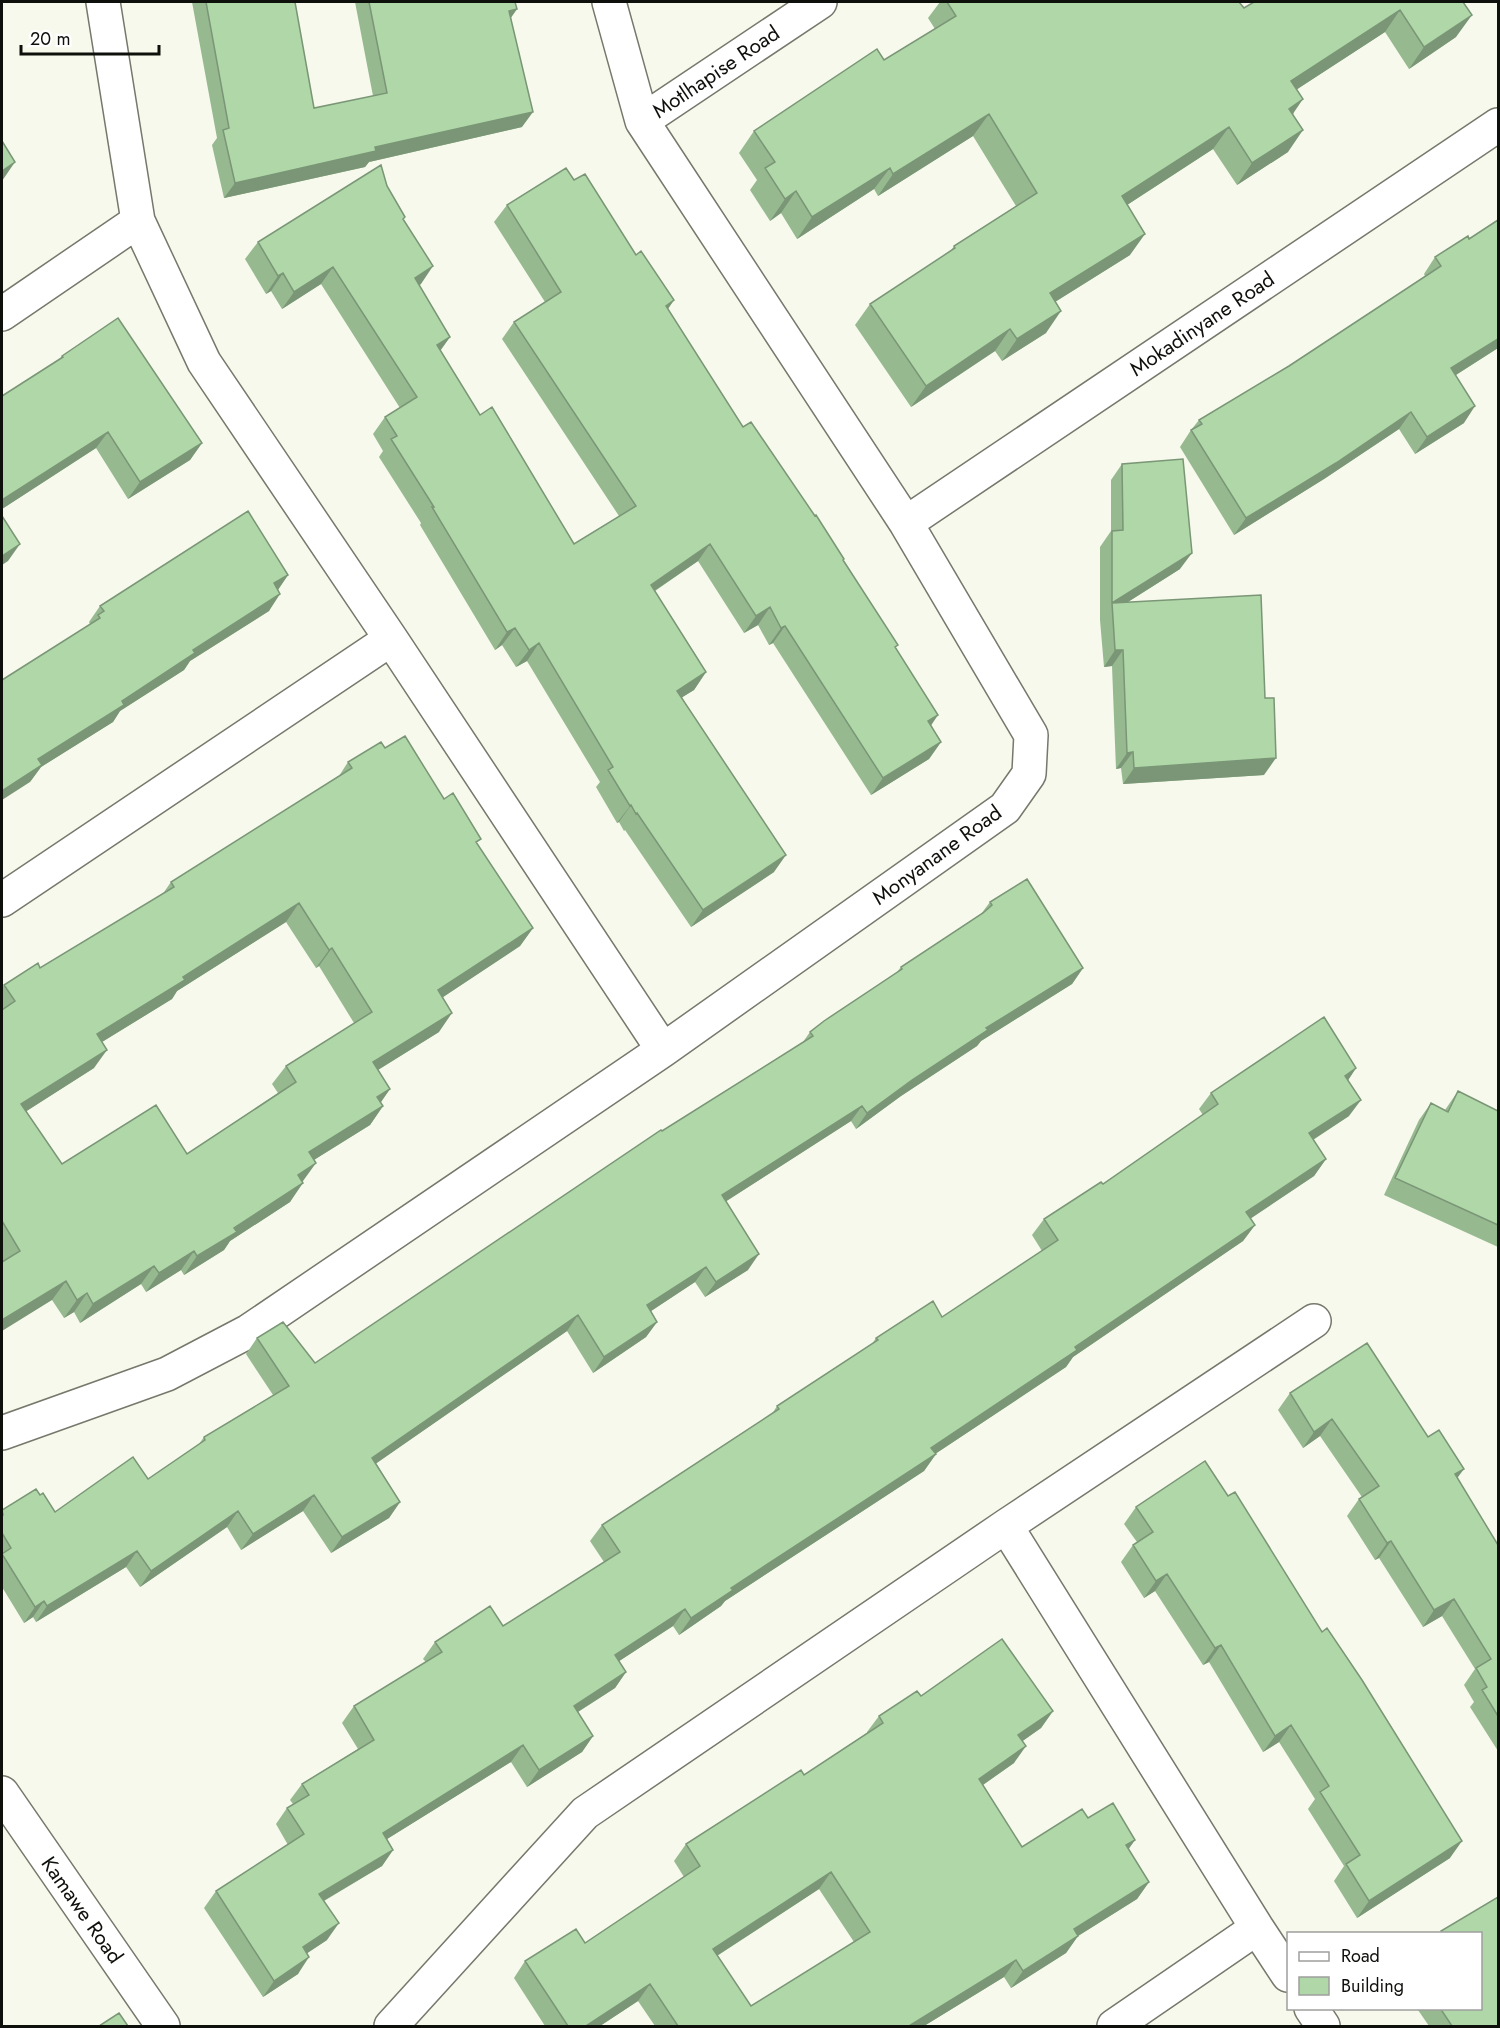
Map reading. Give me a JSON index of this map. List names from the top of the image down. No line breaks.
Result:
{"streets":{"street":["Motlhapise Road","Mokadinyane Road","Monyanane Road","Kamawe Road"]},"crossings":[["Motlhapise Road","Monyanane Road"],["Mokadinyane Road","Monyanane Road"]],"legend":["Road","Building"],"scale_bar":"20 m"}
